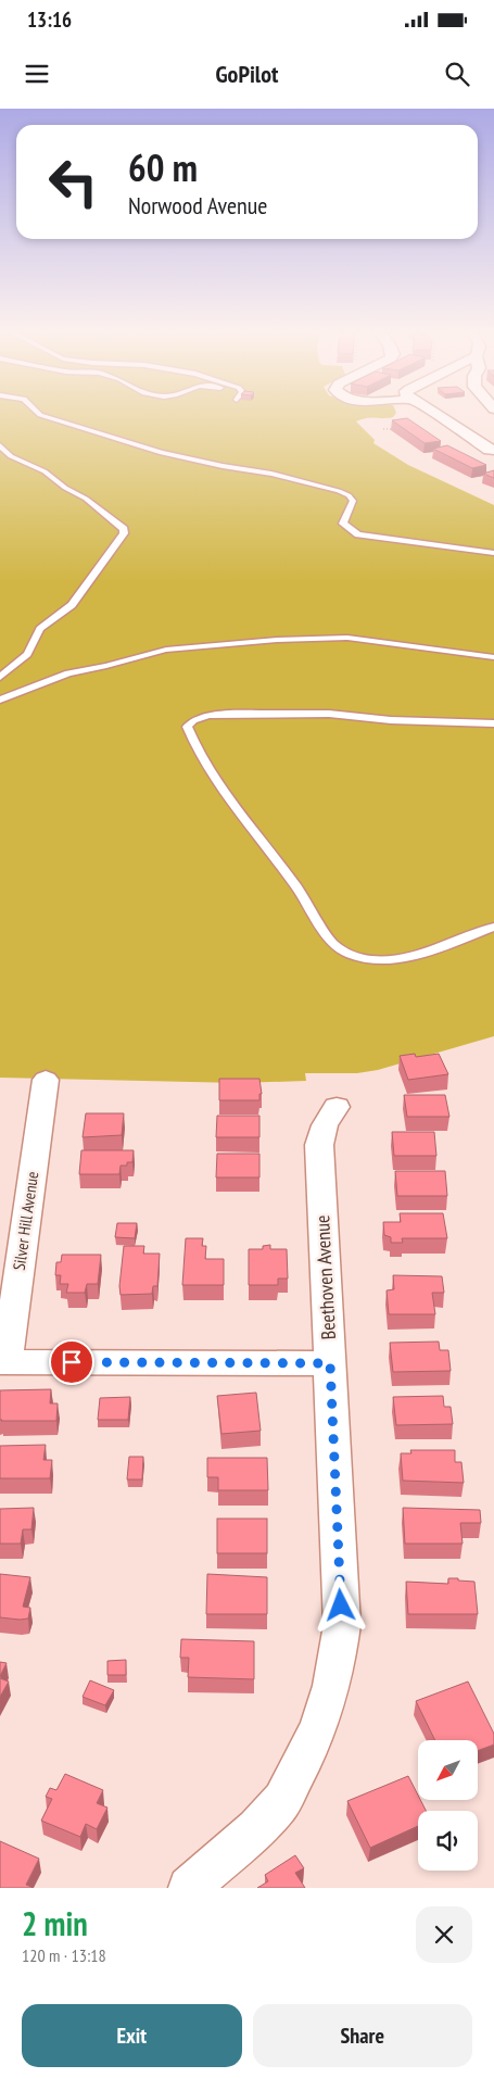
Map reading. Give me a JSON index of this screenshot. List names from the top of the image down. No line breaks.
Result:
{"streets":{"street":["Silver Hill Avenue","Beethoven Avenue"]},"north":"bottom left","page":{"status":"13:16","header":"GoPilot","turn":["60 m","Norwood Avenue"],"heading":["2 min","120 m · 13:18"],"buttons":["Exit","Share"]}}
